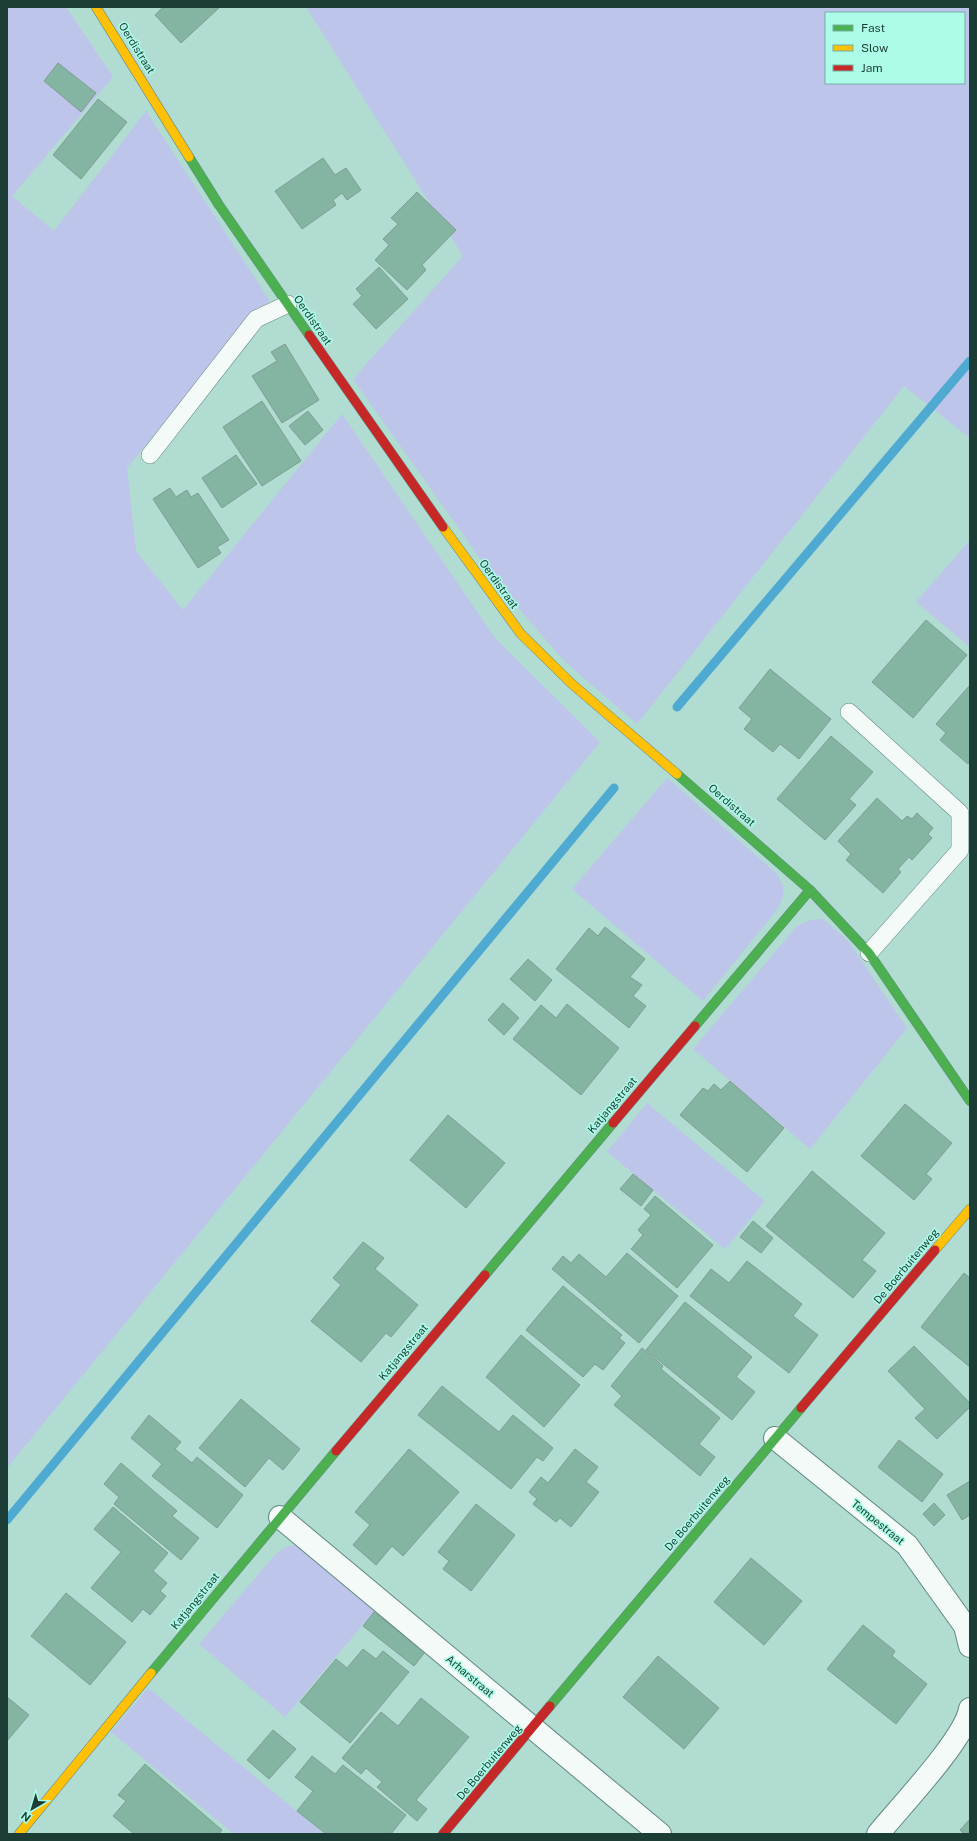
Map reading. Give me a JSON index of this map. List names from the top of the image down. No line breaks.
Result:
{"streets":{"street":["Oerdistraat","Katjangstraat","De Boerbuitenweg","Tempestraat","Arharstraat"]},"crossings":[["Oerdistraat","Katjangstraat"],["Katjangstraat","Arharstraat"],["De Boerbuitenweg","Tempestraat"],["De Boerbuitenweg","Arharstraat"]],"legend":["Fast","Slow","Jam"],"north":"bottom left"}
